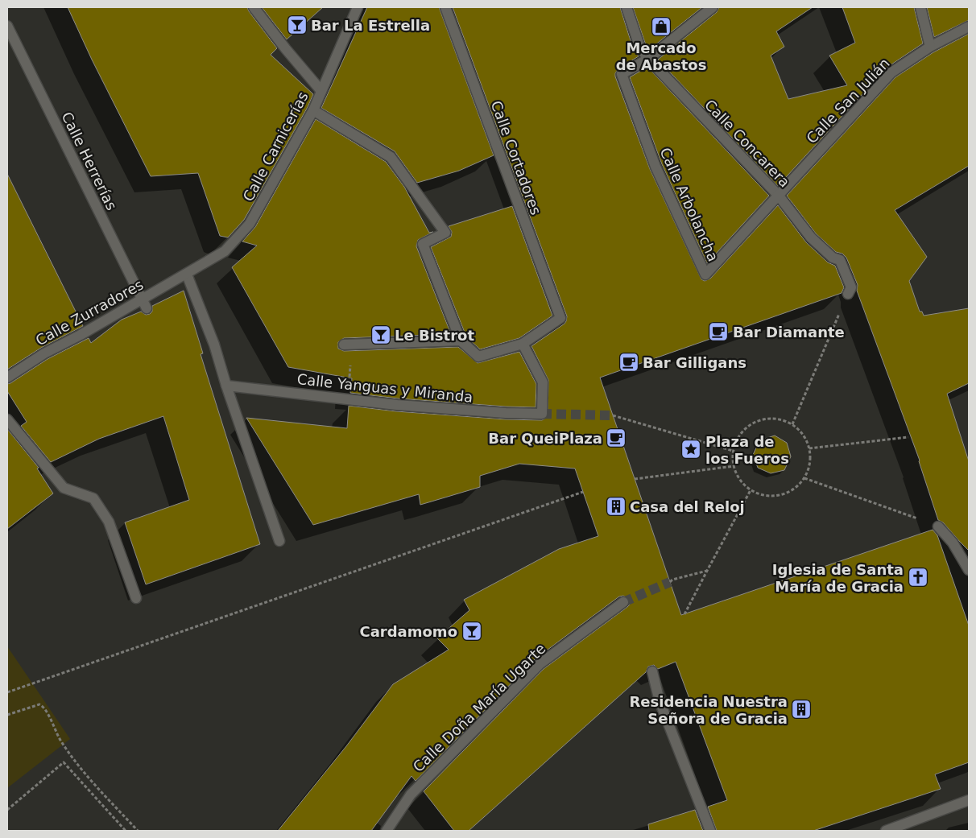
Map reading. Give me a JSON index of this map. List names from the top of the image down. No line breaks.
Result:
{"streets":{"street":["Calle San Julián","Calle Concarera","Calle Carnicerías","Calle Cortadores","Calle Herrerías","Calle Arbolancha","Calle Zurradores","Calle Yanguas y Miranda","Calle Doña María Ugarte"]},"crossings":[["Calle San Julián","Calle Concarera"],["Calle San Julián","Calle Arbolancha"],["Calle Concarera","Calle Arbolancha"],["Calle Carnicerías","Calle Zurradores"],["Calle Cortadores","Calle Yanguas y Miranda"],["Calle Herrerías","Calle Zurradores"]],"places":{"bar":["Bar La Estrella","Le Bistrot","Cardamomo"],"shop":["Mercado de Abastos"],"cafe":["Bar Diamante","Bar Gilligans","Bar QueiPlaza"],"place":["Plaza de los Fueros"],"building":["Casa del Reloj","Residencia Nuestra Señora de Gracia"],"church":["Iglesia de Santa María de Gracia"]}}
